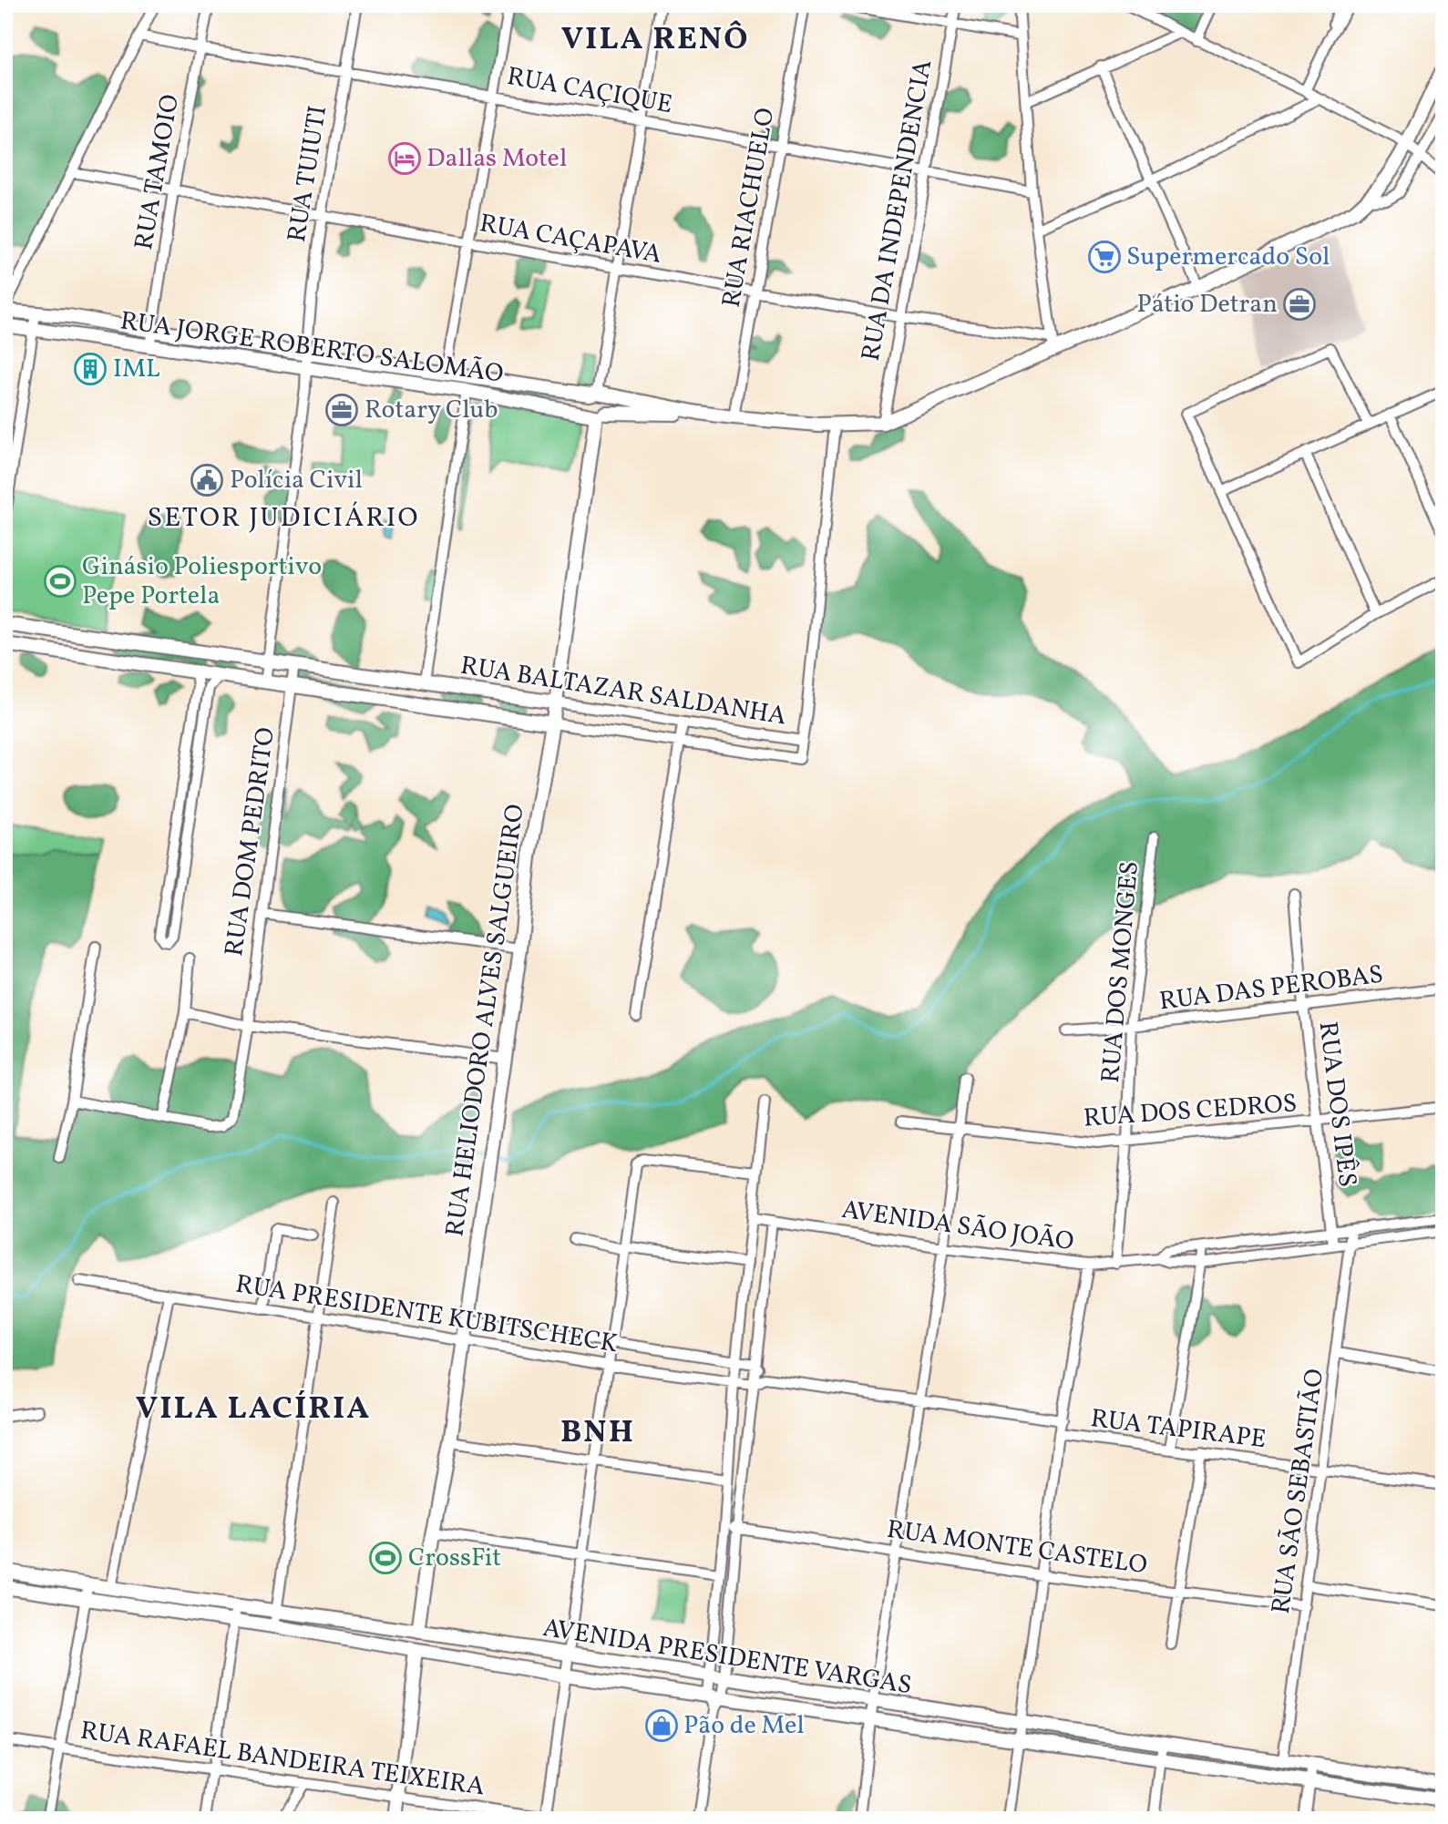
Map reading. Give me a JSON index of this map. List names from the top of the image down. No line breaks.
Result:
{"streets":{"main road":["RUA JORGE ROBERTO SALOMÃO","RUA BALTAZAR SALDANHA","RUA HELIODORO ALVES SALGUEIRO","AVENIDA PRESIDENTE VARGAS"],"street":["RUA CAÇIQUE","RUA TAMOIO","RUA TUIUTI","RUA RIACHUELO","RUA DA INDEPENDENCIA","RUA CAÇAPAVA","RUA DOM PEDRITO","RUA DOS MONGES","RUA DAS PEROBAS","RUA DOS IPÊS","RUA DOS CEDROS","AVENIDA SÃO JOÃO","RUA PRESIDENTE KUBITSCHECK","RUA TAPIRAPE","RUA SÃO SEBASTIÃO","RUA MONTE CASTELO","RUA RAFAEL BANDEIRA TEIXEIRA"]},"crossings":[["RUA CAÇIQUE","RUA TAMOIO"],["RUA CAÇIQUE","RUA TUIUTI"],["RUA CAÇIQUE","RUA RIACHUELO"],["RUA CAÇIQUE","RUA DA INDEPENDENCIA"],["RUA TAMOIO","RUA CAÇAPAVA"],["RUA TAMOIO","RUA JORGE ROBERTO SALOMÃO"],["RUA TUIUTI","RUA CAÇAPAVA"],["RUA TUIUTI","RUA JORGE ROBERTO SALOMÃO"],["RUA TUIUTI","RUA BALTAZAR SALDANHA"],["RUA RIACHUELO","RUA CAÇAPAVA"],["RUA RIACHUELO","RUA JORGE ROBERTO SALOMÃO"],["RUA DA INDEPENDENCIA","RUA CAÇAPAVA"],["RUA DA INDEPENDENCIA","RUA JORGE ROBERTO SALOMÃO"],["RUA CAÇAPAVA","RUA JORGE ROBERTO SALOMÃO"],["RUA JORGE ROBERTO SALOMÃO","RUA HELIODORO ALVES SALGUEIRO"],["RUA BALTAZAR SALDANHA","RUA DOM PEDRITO"],["RUA BALTAZAR SALDANHA","RUA HELIODORO ALVES SALGUEIRO"],["RUA DOS MONGES","RUA DAS PEROBAS"],["RUA DOS MONGES","RUA DOS CEDROS"],["RUA DOS MONGES","AVENIDA SÃO JOÃO"],["RUA DAS PEROBAS","RUA DOS IPÊS"],["RUA HELIODORO ALVES SALGUEIRO","RUA PRESIDENTE KUBITSCHECK"],["RUA HELIODORO ALVES SALGUEIRO","AVENIDA PRESIDENTE VARGAS"],["RUA DOS IPÊS","RUA DOS CEDROS"],["RUA DOS IPÊS","AVENIDA SÃO JOÃO"],["AVENIDA SÃO JOÃO","RUA SÃO SEBASTIÃO"],["RUA TAPIRAPE","RUA SÃO SEBASTIÃO"],["RUA SÃO SEBASTIÃO","RUA MONTE CASTELO"],["RUA SÃO SEBASTIÃO","AVENIDA PRESIDENTE VARGAS"]],"districts":["VILA RENÔ","SETOR JUDICIÁRIO","VILA LACÍRIA","BNH"],"places":{"hotel":["Dallas Motel"],"supermarket":["Supermercado Sol"],"office":["Pátio Detran","Rotary Club"],"building":["IML"],"public building":["Polícia Civil"],"sports":["Ginásio Poliesportivo Pepe Portela","CrossFit"],"shop":["Pão de Mel"]}}
